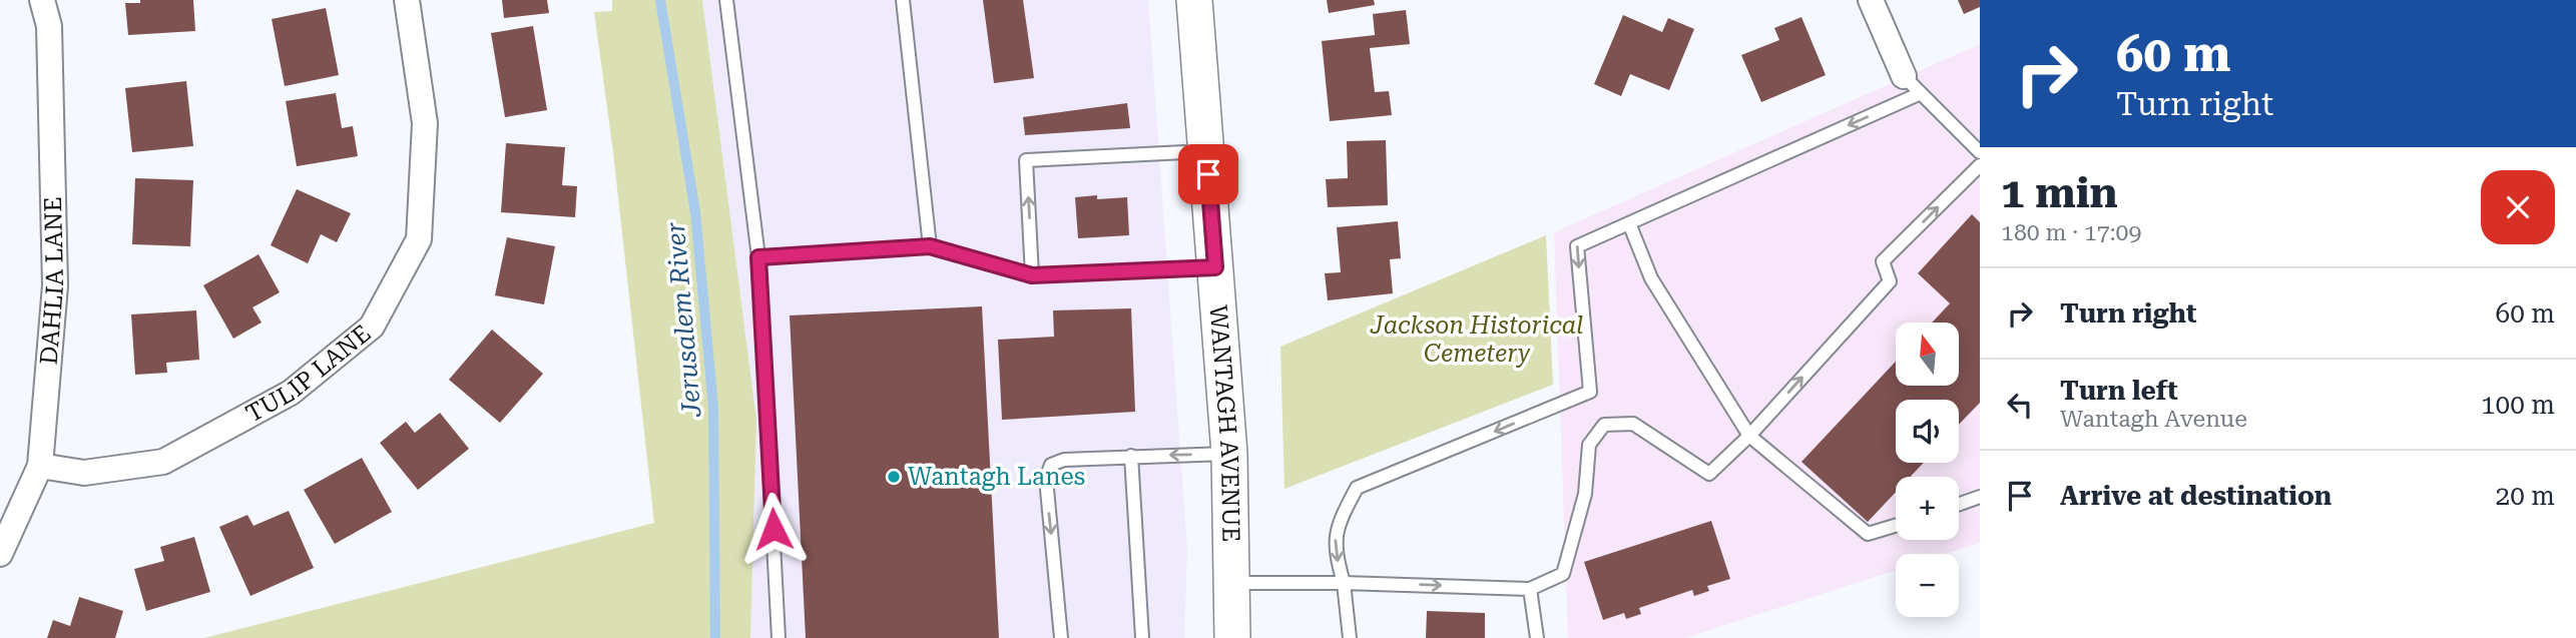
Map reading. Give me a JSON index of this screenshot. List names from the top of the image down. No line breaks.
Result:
{"streets":{"main road":["WANTAGH AVENUE"],"street":["DAHLIA LANE","TULIP LANE"]},"crossings":[["DAHLIA LANE","TULIP LANE"]],"water":["Jerusalem River"],"parks":["Jackson Historical Cemetery"],"places":["Wantagh Lanes"],"north":"top","page":{"turn":["60 m","Turn right"],"heading":["1 min","180 m · 17:09"],"list":[{"name":"Turn right","value":"60 m"},{"name":"Turn left","note":"Wantagh Avenue","value":"100 m"},{"name":"Arrive at destination","value":"20 m"}],"map_buttons":["+","−"]}}
